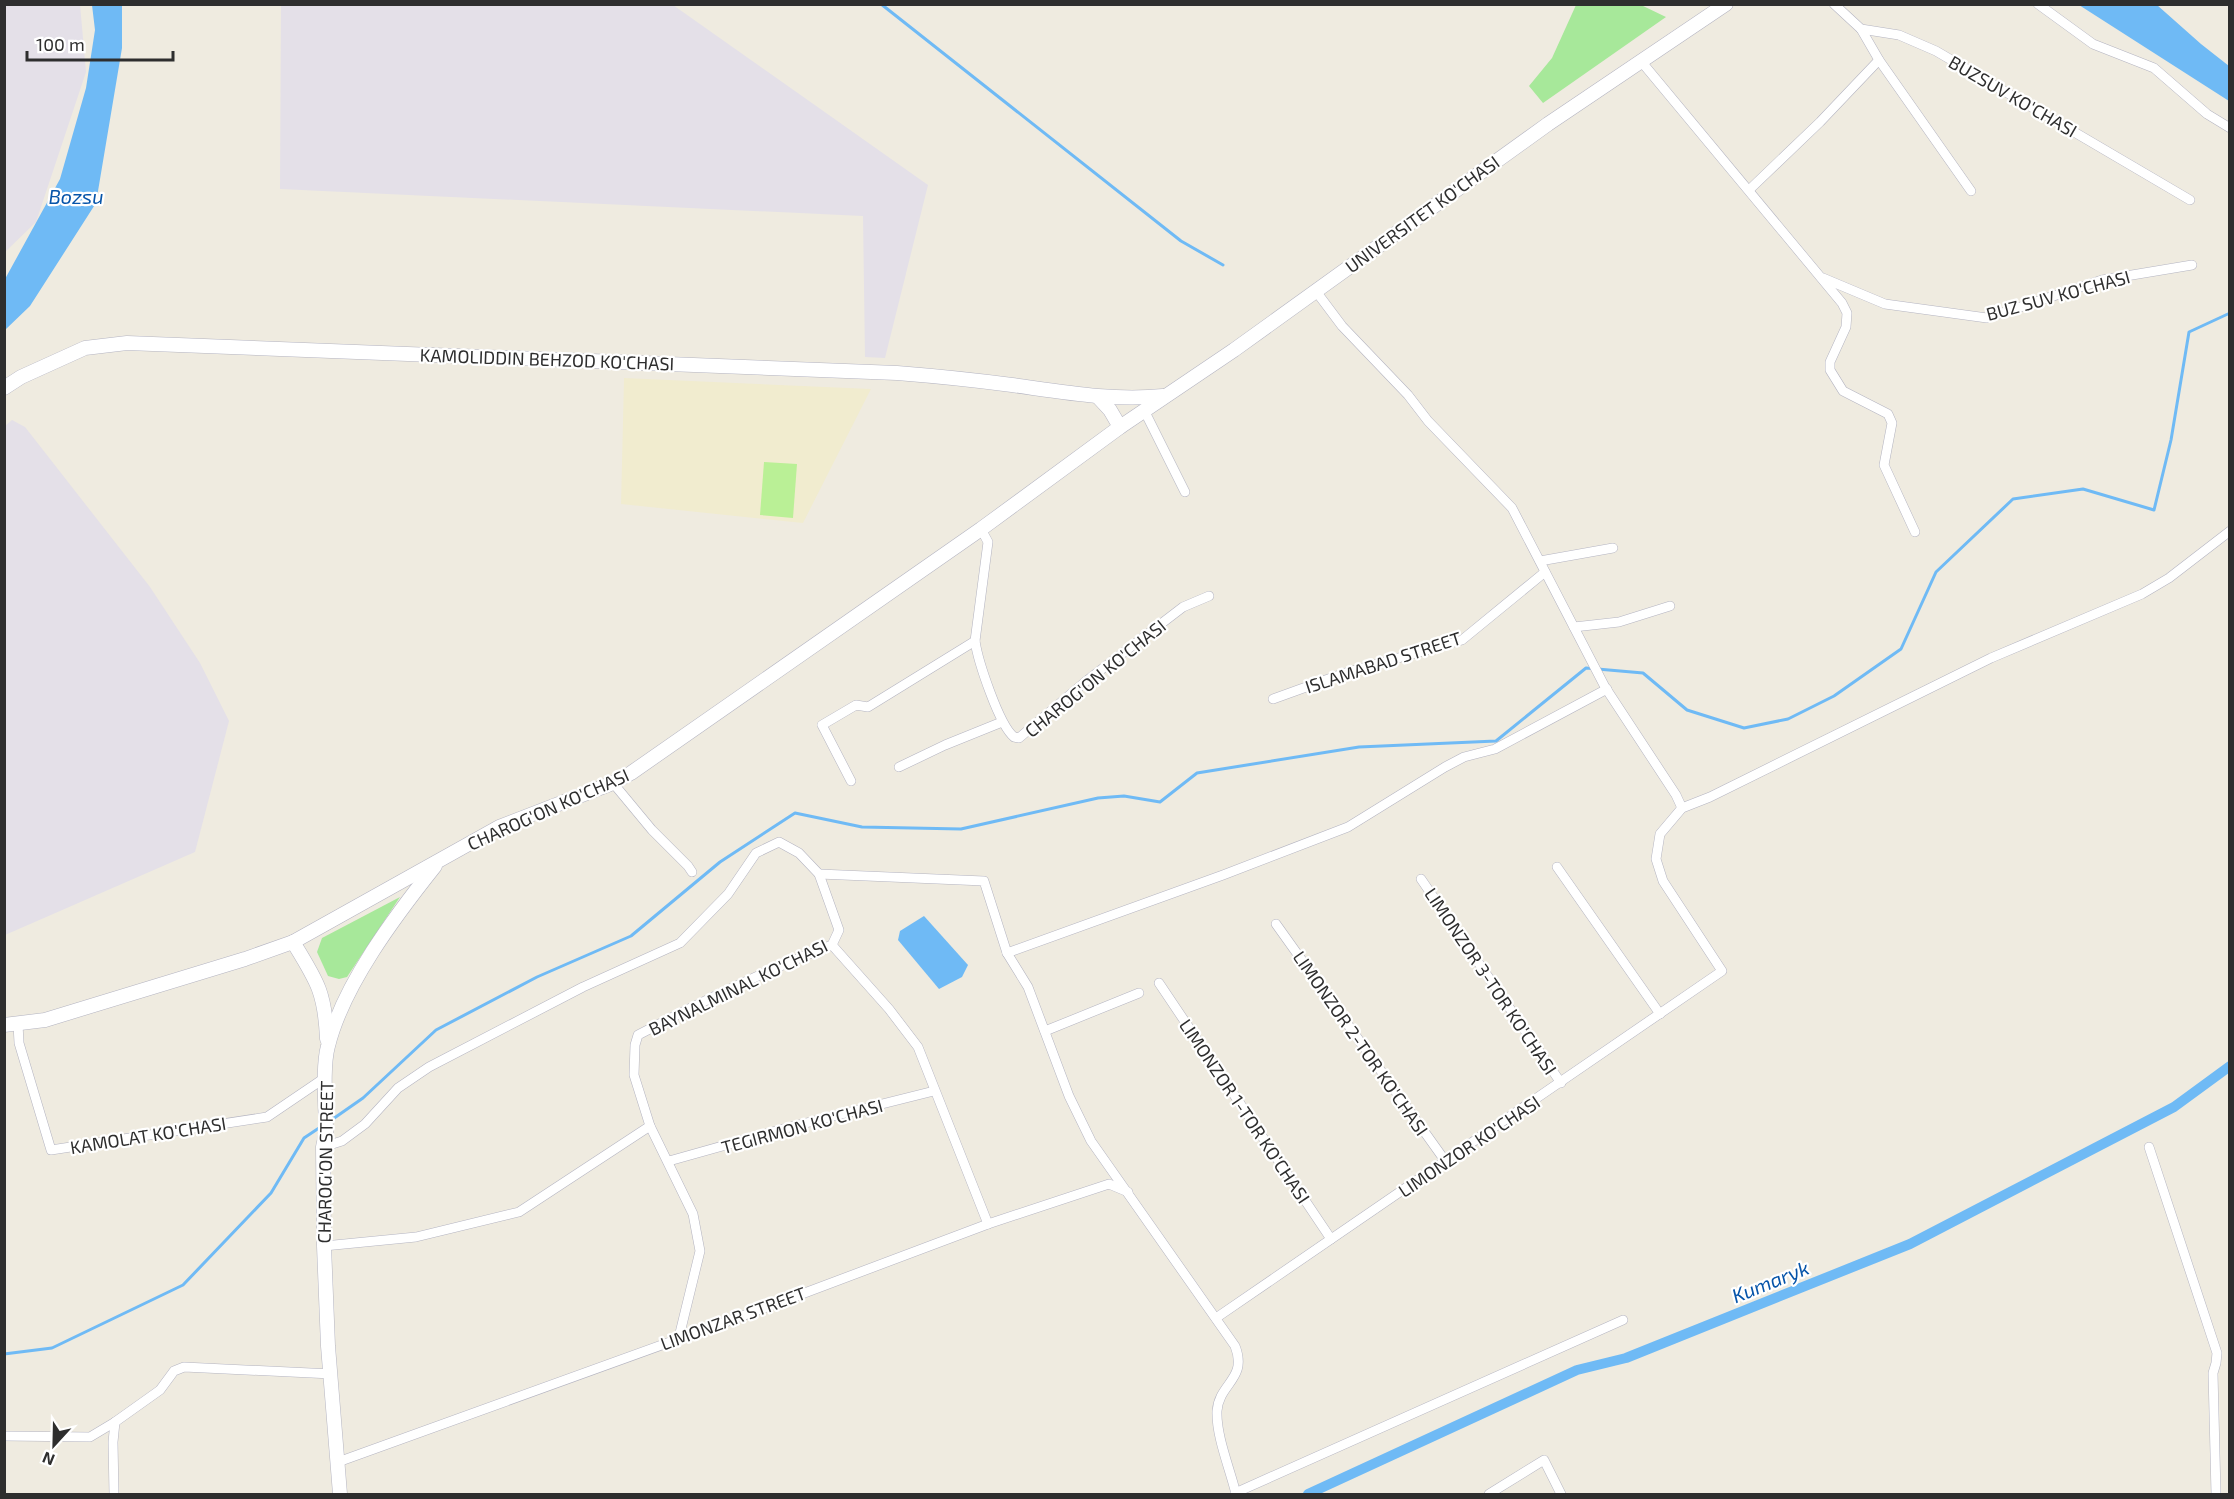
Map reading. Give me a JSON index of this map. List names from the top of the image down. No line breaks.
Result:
{"streets":{"main road":["UNIVERSITET KO'CHASI","KAMOLIDDIN BEHZOD KO'CHASI","CHAROG'ON KO'CHASI","CHAROG'ON STREET"],"street":["BUZSUV KO'CHASI","BUZ SUV KO'CHASI","ISLAMABAD STREET","LIMONZOR 3-TOR KO'CHASI","BAYNALMINAL KO'CHASI","LIMONZOR 2-TOR KO'CHASI","LIMONZOR 1-TOR KO'CHASI","TEGIRMON KO'CHASI","KAMOLAT KO'CHASI","LIMONZOR KO'CHASI","LIMONZAR STREET"]},"crossings":[["UNIVERSITET KO'CHASI","KAMOLIDDIN BEHZOD KO'CHASI"],["UNIVERSITET KO'CHASI","CHAROG'ON KO'CHASI"],["CHAROG'ON KO'CHASI","KAMOLAT KO'CHASI"],["CHAROG'ON KO'CHASI","CHAROG'ON STREET"],["LIMONZOR 3-TOR KO'CHASI","LIMONZOR KO'CHASI"],["BAYNALMINAL KO'CHASI","TEGIRMON KO'CHASI"],["BAYNALMINAL KO'CHASI","CHAROG'ON STREET"],["BAYNALMINAL KO'CHASI","LIMONZAR STREET"],["LIMONZOR 2-TOR KO'CHASI","LIMONZOR KO'CHASI"],["LIMONZOR 1-TOR KO'CHASI","LIMONZOR KO'CHASI"],["KAMOLAT KO'CHASI","CHAROG'ON STREET"],["CHAROG'ON STREET","LIMONZAR STREET"]],"water":["Bozsu","Kumaryk"],"scale_bar":"100 m","north":"bottom"}
